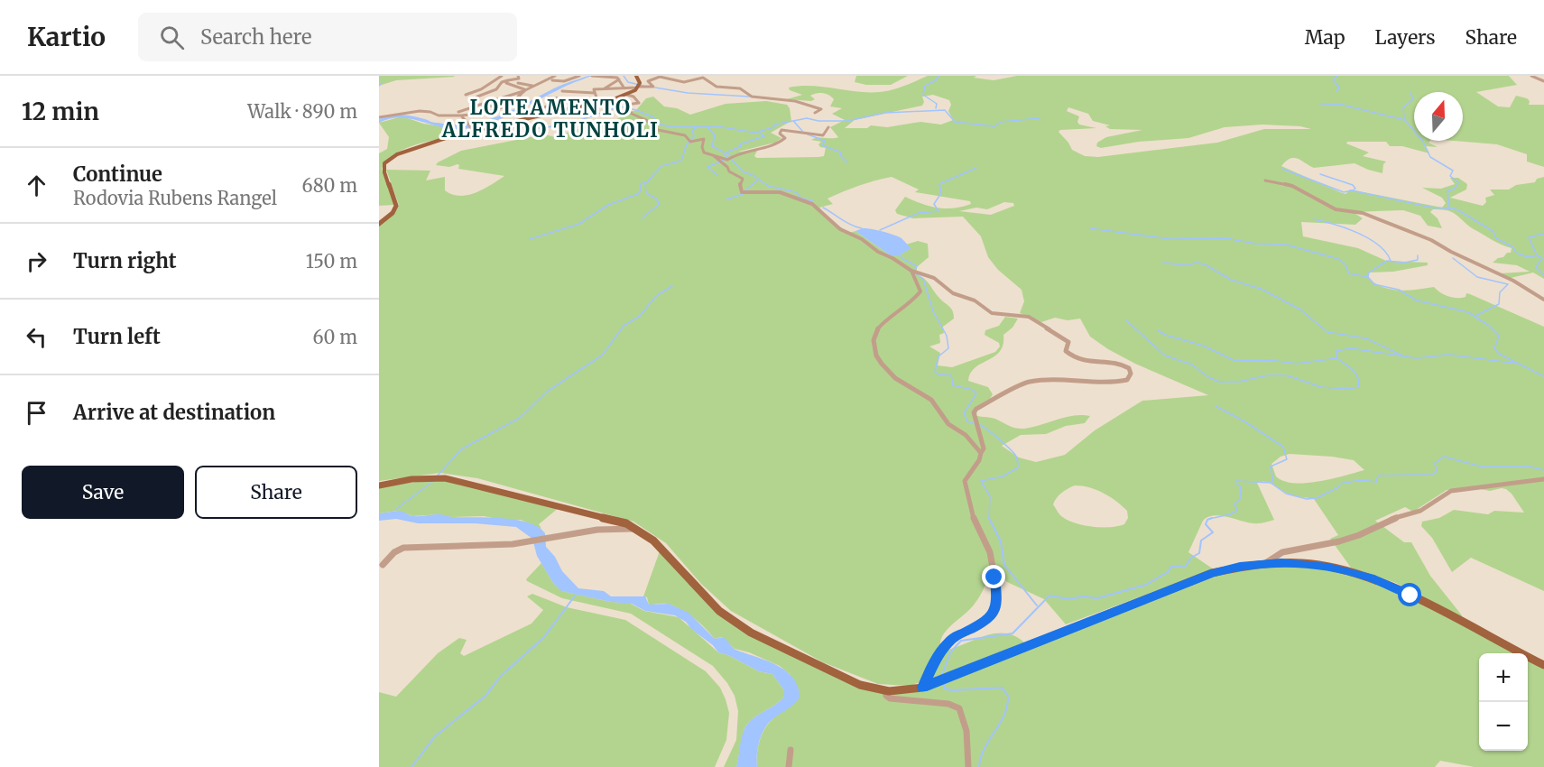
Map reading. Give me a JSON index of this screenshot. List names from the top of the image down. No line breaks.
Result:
{"districts":["LOTEAMENTO ALFREDO TUNHOLI"],"north":"top","page":{"header":"Kartio","search":"Search here","nav":["Map","Layers","Share"],"heading":["12 min","Walk · 890 m"],"list":[["Continue","Rodovia Rubens Rangel","680 m"],["Turn right","150 m"],["Turn left","60 m"],"Arrive at destination"],"buttons":["Save","Share"],"map_buttons":["+","−"]}}
